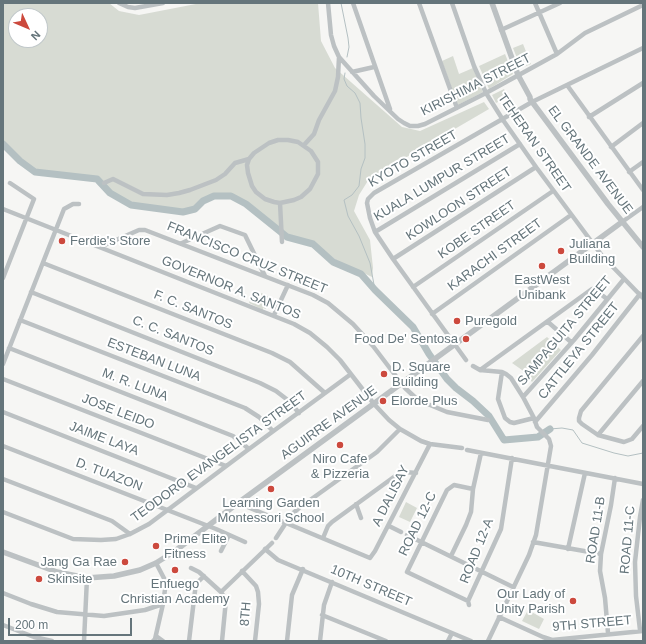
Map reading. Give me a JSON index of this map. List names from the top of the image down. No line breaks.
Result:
{"streets":{"street":["KIRISHIMA STREET","TEHERAN STREET","KYOTO STREET","EL GRANDE AVENUE","KUALA LUMPUR STREET","KOWLOON STREET","KOBE STREET","KARACHI STREET","FRANCISCO CRUZ STREET","GOVERNOR A. SANTOS","F. C. SANTOS","SAMPAGUITA STREET","C. C. SANTOS","CATTLEYA STREET","ESTEBAN LUNA","M. R. LUNA","JOSE LEIDO","AGUIRRE AVENUE","JAIME LAYA","TEODORO EVANGELISTA STREET","D. TUAZON","A DALISAY","ROAD 12-C","ROAD 11-B","ROAD 11-C","ROAD 12-A","10TH STREET","8TH","9TH STREET"]},"crossings":[["KIRISHIMA STREET","TEHERAN STREET"],["KIRISHIMA STREET","EL GRANDE AVENUE"],["TEHERAN STREET","KYOTO STREET"],["TEHERAN STREET","KUALA LUMPUR STREET"],["TEHERAN STREET","KOWLOON STREET"],["TEHERAN STREET","KOBE STREET"],["TEHERAN STREET","KARACHI STREET"],["TEHERAN STREET","SAMPAGUITA STREET"],["TEHERAN STREET","CATTLEYA STREET"],["TEHERAN STREET","AGUIRRE AVENUE"],["KYOTO STREET","EL GRANDE AVENUE"],["KYOTO STREET","KUALA LUMPUR STREET"],["KYOTO STREET","KOWLOON STREET"],["KYOTO STREET","KOBE STREET"],["KYOTO STREET","KARACHI STREET"],["KYOTO STREET","AGUIRRE AVENUE"],["EL GRANDE AVENUE","AGUIRRE AVENUE"],["FRANCISCO CRUZ STREET","GOVERNOR A. SANTOS"],["FRANCISCO CRUZ STREET","AGUIRRE AVENUE"],["GOVERNOR A. SANTOS","AGUIRRE AVENUE"],["GOVERNOR A. SANTOS","TEODORO EVANGELISTA STREET"],["GOVERNOR A. SANTOS","A DALISAY"],["F. C. SANTOS","TEODORO EVANGELISTA STREET"],["C. C. SANTOS","TEODORO EVANGELISTA STREET"],["ESTEBAN LUNA","TEODORO EVANGELISTA STREET"],["M. R. LUNA","TEODORO EVANGELISTA STREET"],["JOSE LEIDO","TEODORO EVANGELISTA STREET"],["AGUIRRE AVENUE","D. TUAZON"],["JAIME LAYA","TEODORO EVANGELISTA STREET"],["TEODORO EVANGELISTA STREET","D. TUAZON"],["ROAD 12-C","ROAD 12-A"],["ROAD 11-B","9TH STREET"],["ROAD 11-C","9TH STREET"]],"places":["Ferdie's Store","Juliana Building","EastWest Unibank","Puregold","Food De' Sentosa","D. Square Building","Elorde Plus","Niro Cafe & Pizzeria","Learning Garden Montessori School","Prime Elite Fitness","Jang Ga Rae","Enfuego Christian Academy","Skinsite","Our Lady of Unity Parish"],"scale_bar":"200 m","north":"bottom right"}
